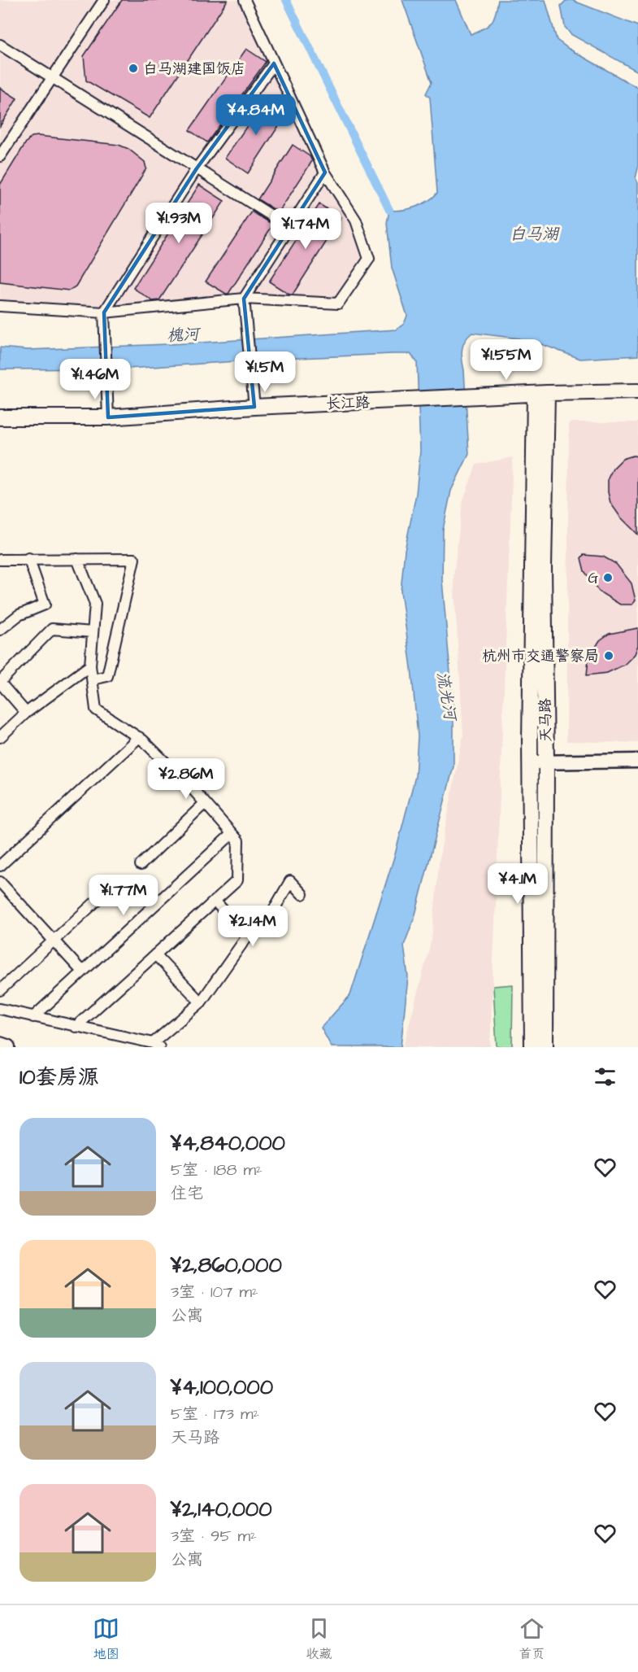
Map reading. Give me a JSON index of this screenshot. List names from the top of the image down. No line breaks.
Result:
{"streets":{"main road":["长江路","天马路"]},"crossings":[["长江路","天马路"]],"water":["白马湖","槐河","流光河"],"places":["白马湖建国饭店","G","杭州市交通警察局"],"page":{"price":["¥4.84M","¥1.93M","¥1.74M","¥1.55M","¥1.5M","¥1.46M","¥2.86M","¥4.1M","¥1.77M","¥2.14M"],"heading":"10套房源","list":[{"name":"¥4,840,000","note":"5室 · 188 m² · 住宅"},{"name":"¥2,860,000","note":"3室 · 107 m² · 公寓"},{"name":"¥4,100,000","note":"5室 · 173 m² · 天马路"},{"name":"¥2,140,000","note":"3室 · 95 m² · 公寓"}],"tabs":["地图","收藏","首页"]}}
